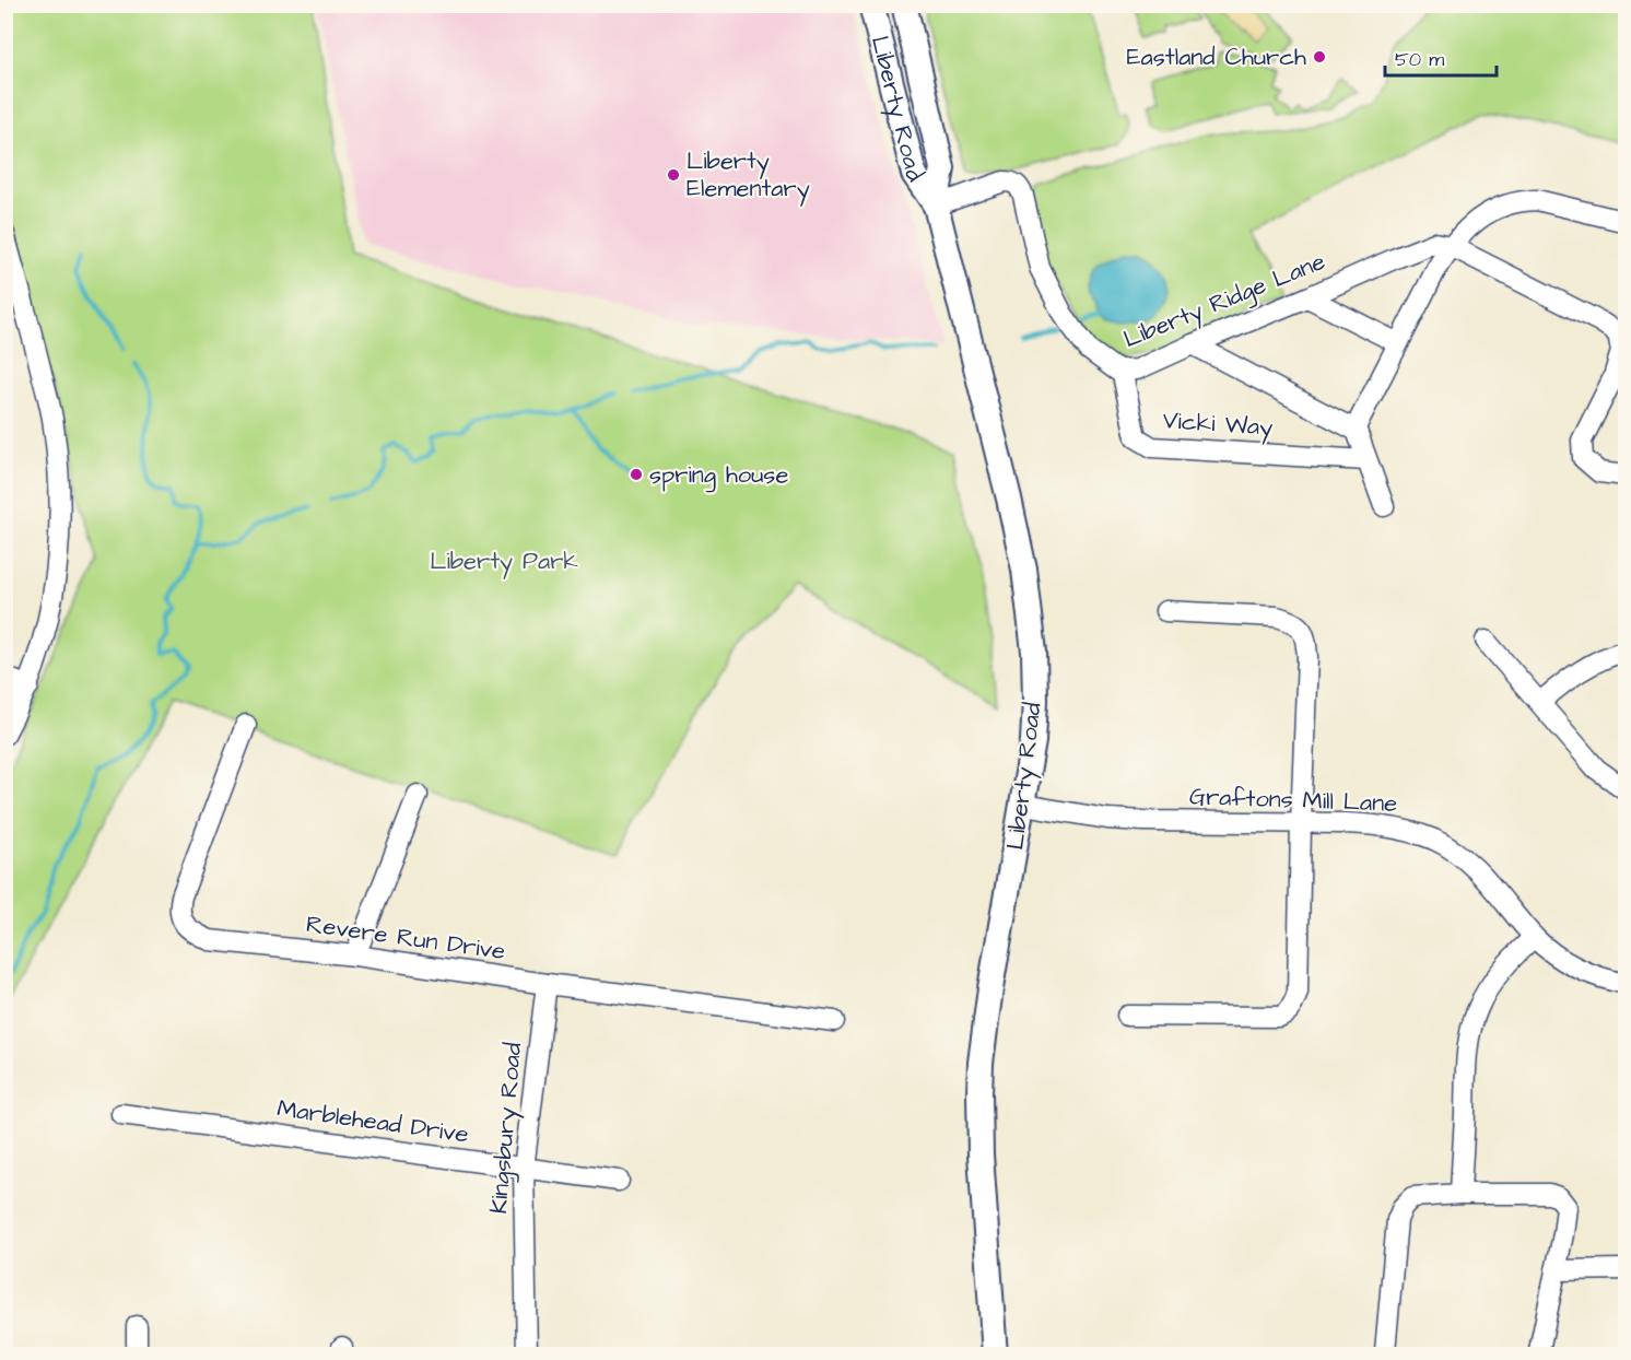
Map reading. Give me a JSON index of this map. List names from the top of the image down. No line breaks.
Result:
{"streets":{"main road":["Liberty Road"],"street":["Liberty Ridge Lane","Vicki Way","Graftons Mill Lane","Revere Run Drive","Marblehead Drive","Kingsbury Road"]},"crossings":[["Liberty Road","Liberty Ridge Lane"],["Liberty Road","Graftons Mill Lane"],["Liberty Ridge Lane","Vicki Way"],["Revere Run Drive","Kingsbury Road"],["Marblehead Drive","Kingsbury Road"]],"parks":["Liberty Park"],"places":["Eastland Church","Liberty Elementary","spring house"],"scale_bar":"50 m"}
